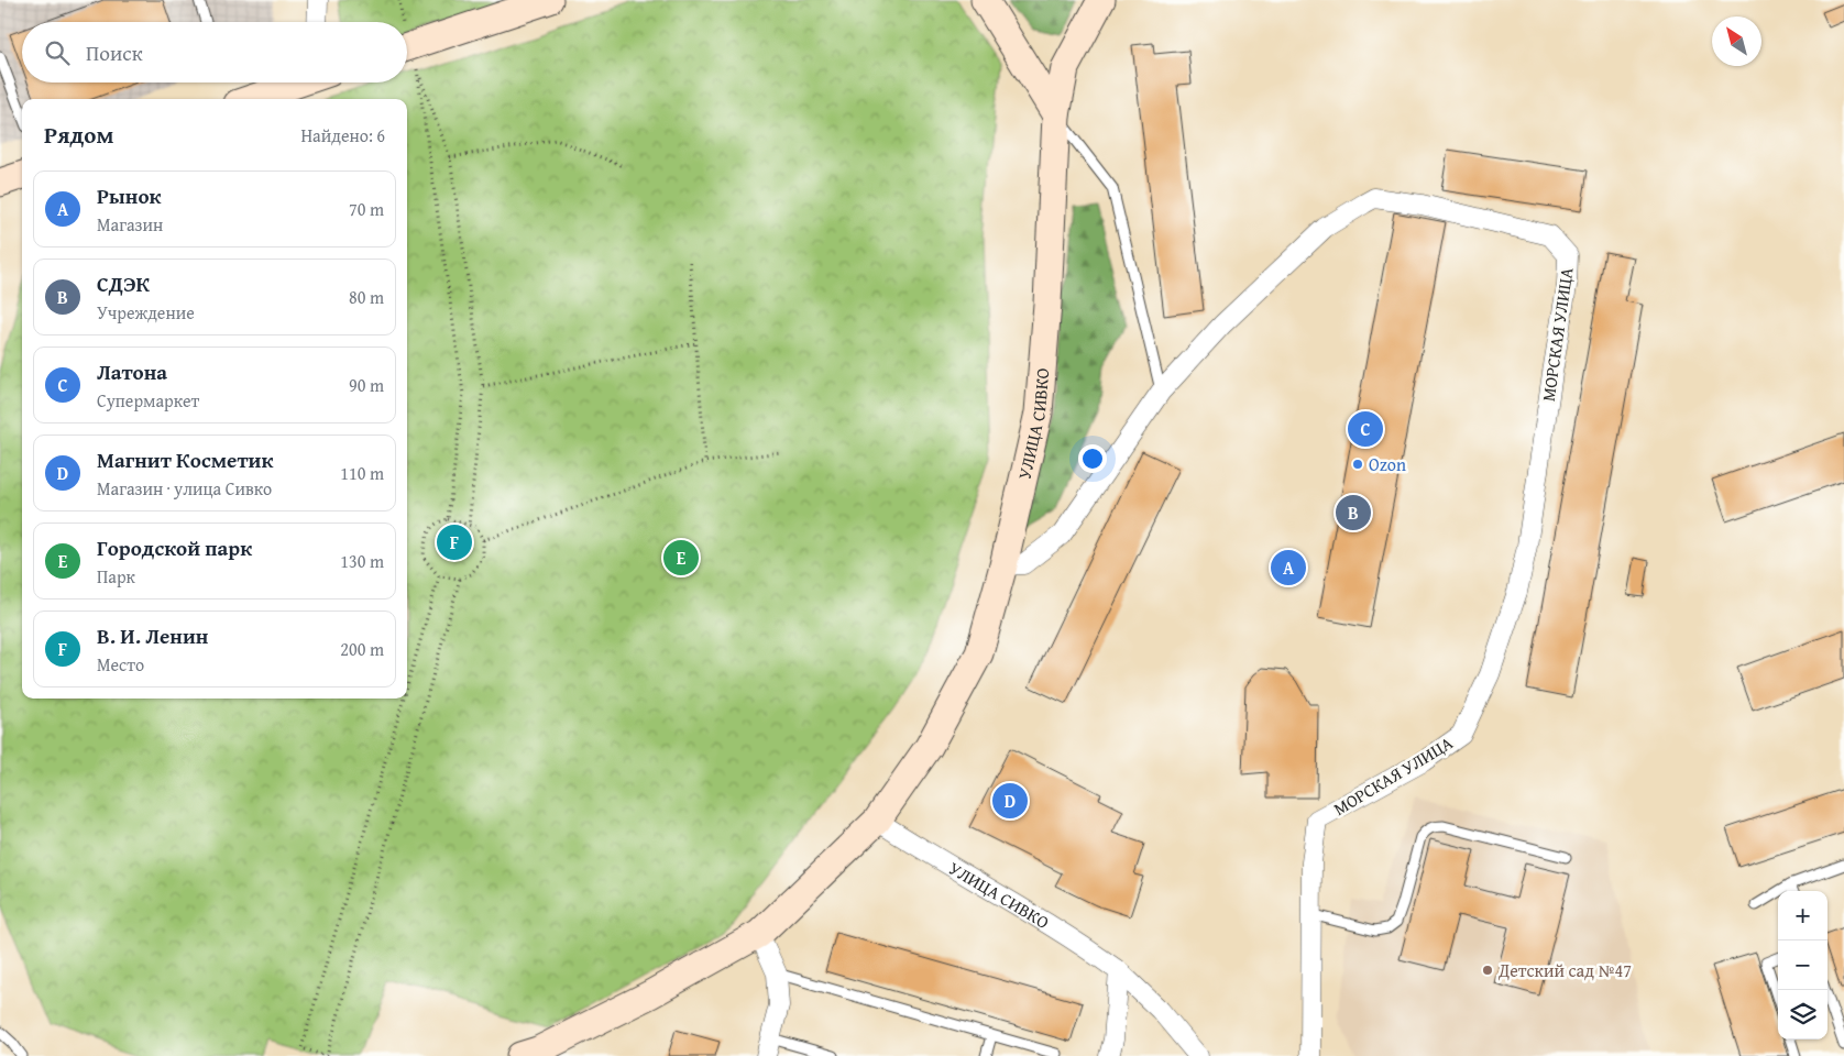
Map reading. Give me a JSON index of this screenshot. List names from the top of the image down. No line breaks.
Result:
{"streets":{"street":["МОРСКАЯ УЛИЦА","УЛИЦА СИВКО"]},"crossings":[["МОРСКАЯ УЛИЦА","УЛИЦА СИВКО"]],"places":["Ozon","Детский сад №47"],"north":"top left","page":{"search":"Поиск","heading":["Рядом","Найдено: 6"],"list":[{"mark":"A","name":"Рынок","note":"Магазин","value":"70 m"},{"mark":"B","name":"СДЭК","note":"Учреждение","value":"80 m"},{"mark":"C","name":"Латона","note":"Супермаркет","value":"90 m"},{"mark":"D","name":"Магнит Косметик","note":"Магазин · улица Сивко","value":"110 m"},{"mark":"E","name":"Городской парк","note":"Парк","value":"130 m"},{"mark":"F","name":"В. И. Ленин","note":"Место","value":"200 m"}],"pins":["C","B","F","E","A","D"],"map_buttons":["+","−"]}}
